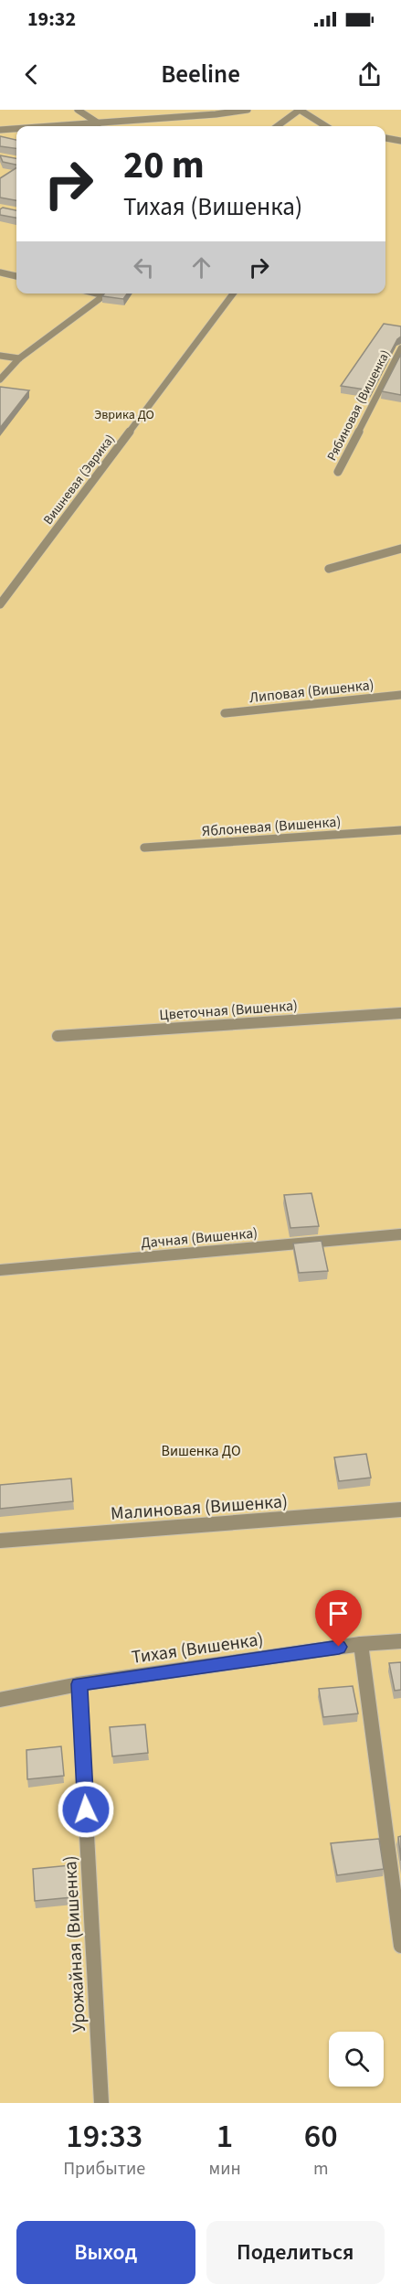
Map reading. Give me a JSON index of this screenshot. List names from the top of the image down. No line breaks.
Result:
{"streets":{"lane":["Рябиновая (Вишенка)","Вишневая (Эврика)","Липовая (Вишенка)","Яблоневая (Вишенка)","Цветочная (Вишенка)","Дачная (Вишенка)","Малиновая (Вишенка)","Тихая (Вишенка)","Урожайная (Вишенка)"]},"crossings":[["Тихая (Вишенка)","Урожайная (Вишенка)"]],"parks":["Эврика ДО","Вишенка ДО"],"page":{"status":"19:32","header":"Beeline","turn":["20 m","Тихая (Вишенка)"],"eta":["19:33","Прибытие","1","мин","60","m"],"buttons":["Выход","Поделиться"]}}
